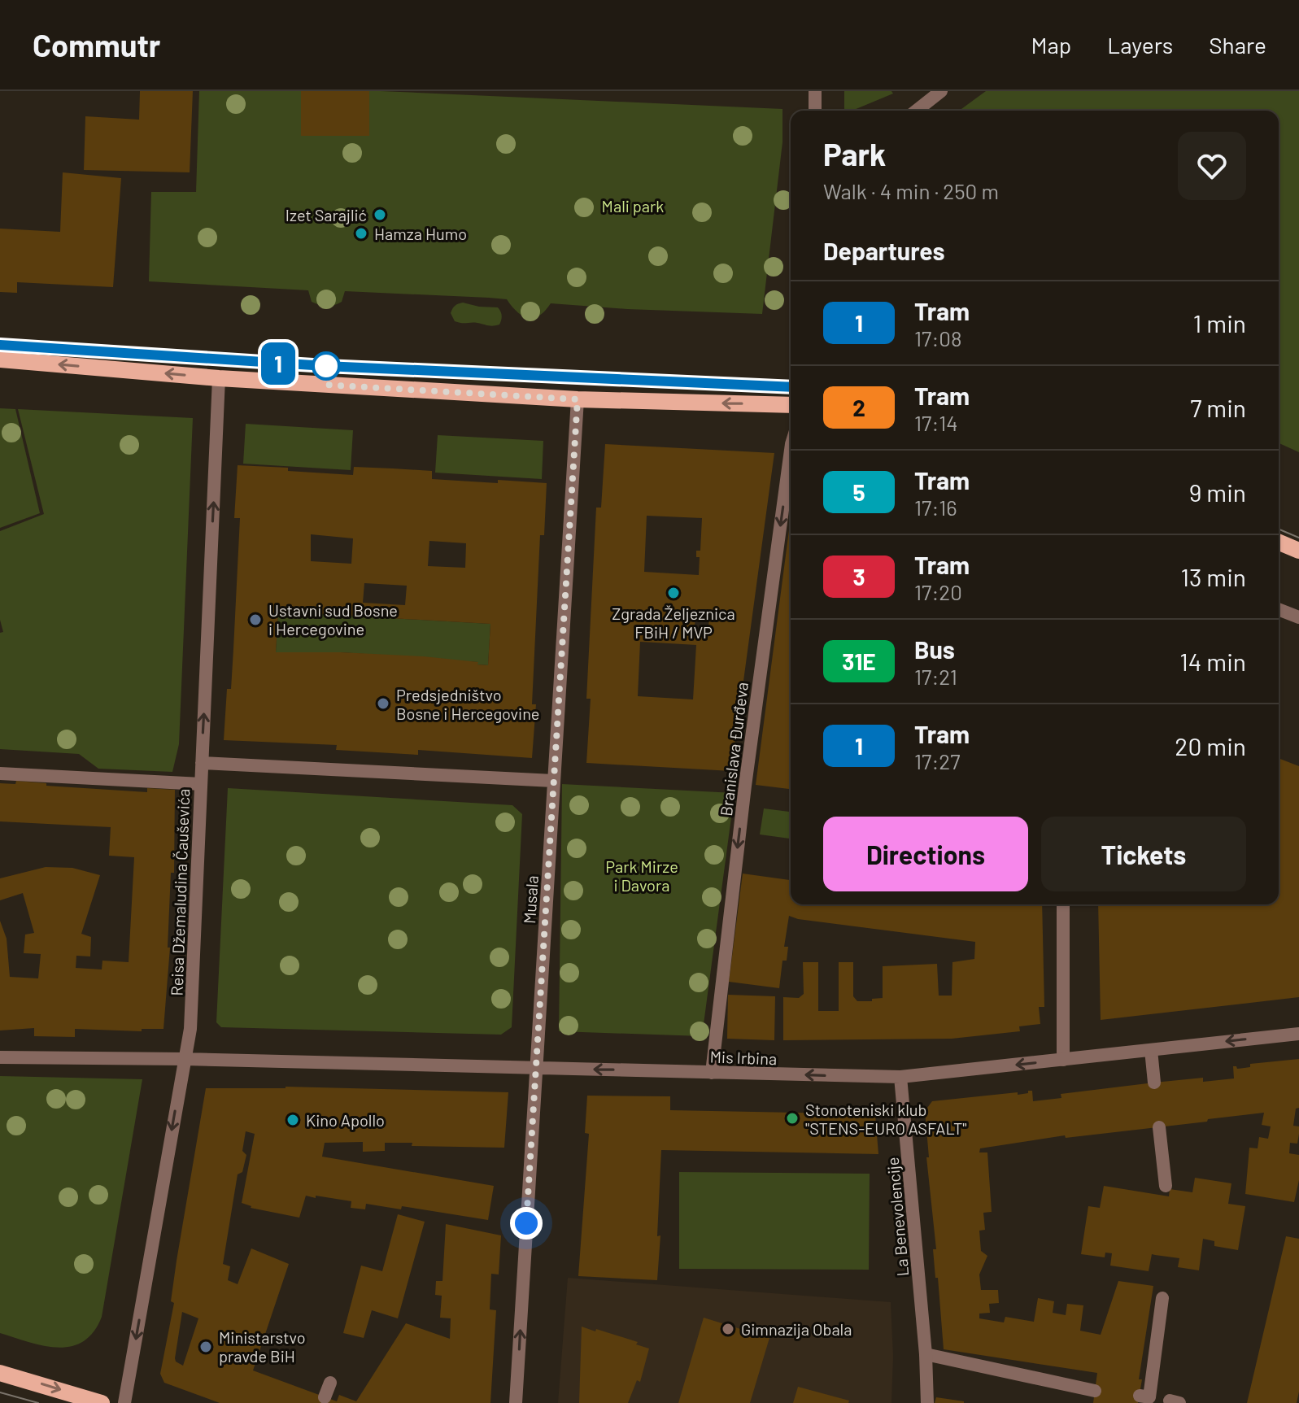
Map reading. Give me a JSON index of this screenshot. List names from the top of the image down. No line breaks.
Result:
{"streets":{"street":["Branislava Đurđeva","Reisa Džemaludina Čauševića","Musala","Mis Irbina","La Benevolencije"]},"crossings":[["Branislava Đurđeva","Mis Irbina"],["Reisa Džemaludina Čauševića","Mis Irbina"],["Musala","Mis Irbina"],["Mis Irbina","La Benevolencije"]],"one_way":["Branislava Đurđeva","Mis Irbina"],"parks":["Mali park","Park Mirze i Davora"],"places":["Izet Sarajlić","Hamza Humo","Zgrada Željeznica FBiH / MVP","Ustavni sud Bosne i Hercegovine","Predsjedništvo Bosne i Hercegovine","Stonoteniski klub \"STENS-EURO ASFALT\"","Kino Apollo","Gimnazija Obala","Ministarstvo pravde BiH"],"lines":["tram line 1"],"page":{"header":"Commutr","nav":["Map","Layers","Share"],"on_map":"1","heading":[["Park","Walk · 4 min · 250 m"],"Departures"],"list":[{"mark":"1","name":"Tram","note":"17:08","value":"1 min"},{"mark":"2","name":"Tram","note":"17:14","value":"7 min"},{"mark":"5","name":"Tram","note":"17:16","value":"9 min"},{"mark":"3","name":"Tram","note":"17:20","value":"13 min"},{"mark":"31E","name":"Bus","note":"17:21","value":"14 min"},{"mark":"1","name":"Tram","note":"17:27","value":"20 min"}],"buttons":["Directions","Tickets"]}}
